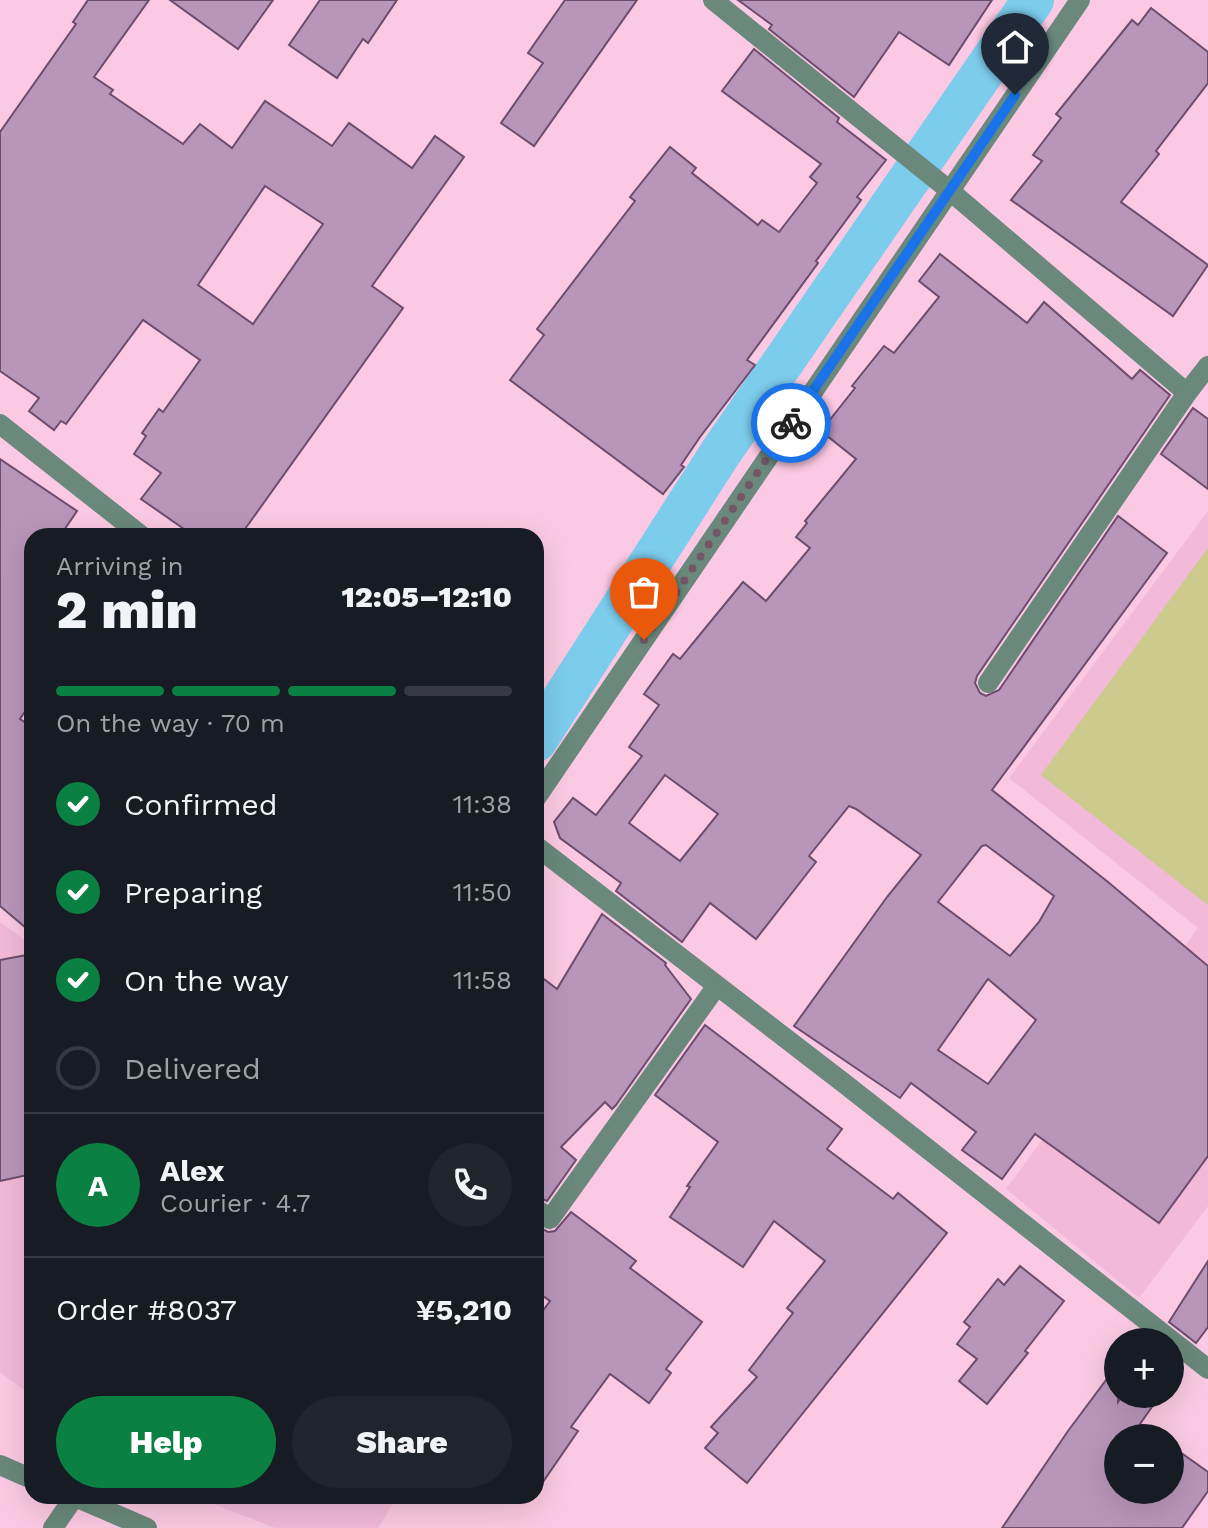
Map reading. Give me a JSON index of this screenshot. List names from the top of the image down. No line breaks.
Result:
{"page":{"heading":["2 min","Arriving in","12:05–12:10"],"panel":["Alex","Courier · 4.7","Order #8037","¥5,210"],"bar":"On the way · 70 m","list":[["Confirmed","11:38"],["Preparing","11:50"],["On the way","11:58"],"Delivered"],"round":"A","map_buttons":["+","−"],"buttons":["Help","Share"]}}
